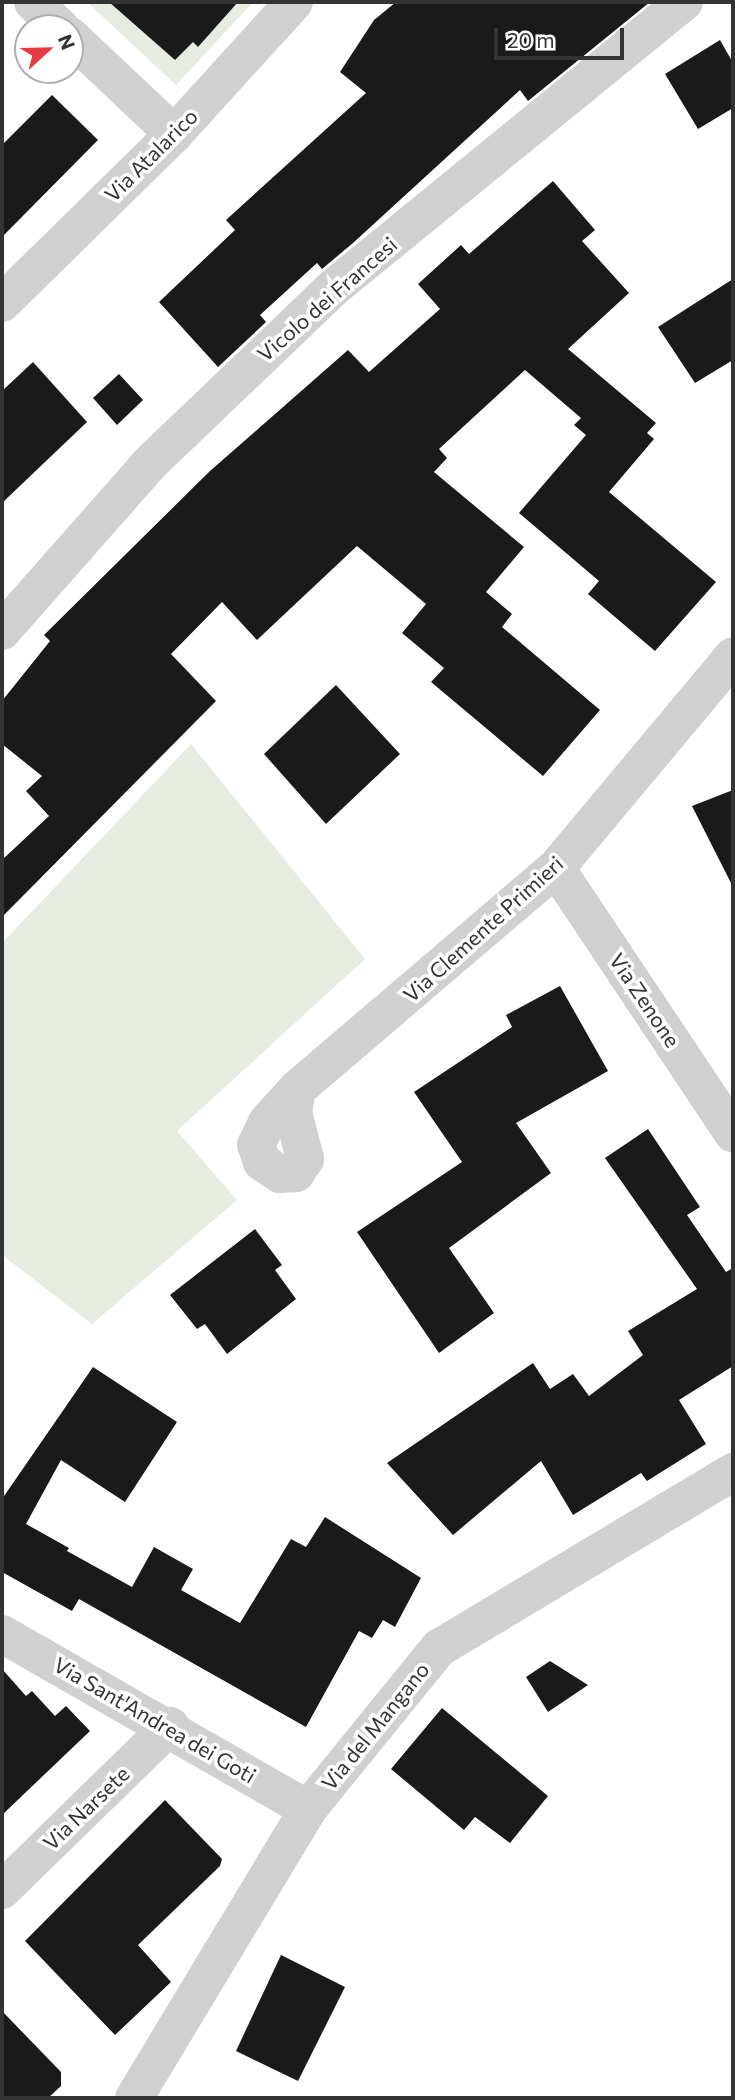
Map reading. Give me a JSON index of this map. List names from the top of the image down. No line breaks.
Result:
{"streets":{"street":["Via Atalarico","Vicolo dei Francesi","Via Clemente Primieri","Via Zenone","Via Sant'Andrea dei Goti","Via del Mangano","Via Narsete"]},"crossings":[["Via Clemente Primieri","Via Zenone"],["Via Sant'Andrea dei Goti","Via del Mangano"],["Via Sant'Andrea dei Goti","Via Narsete"]],"scale_bar":"20 m","north":"right"}
